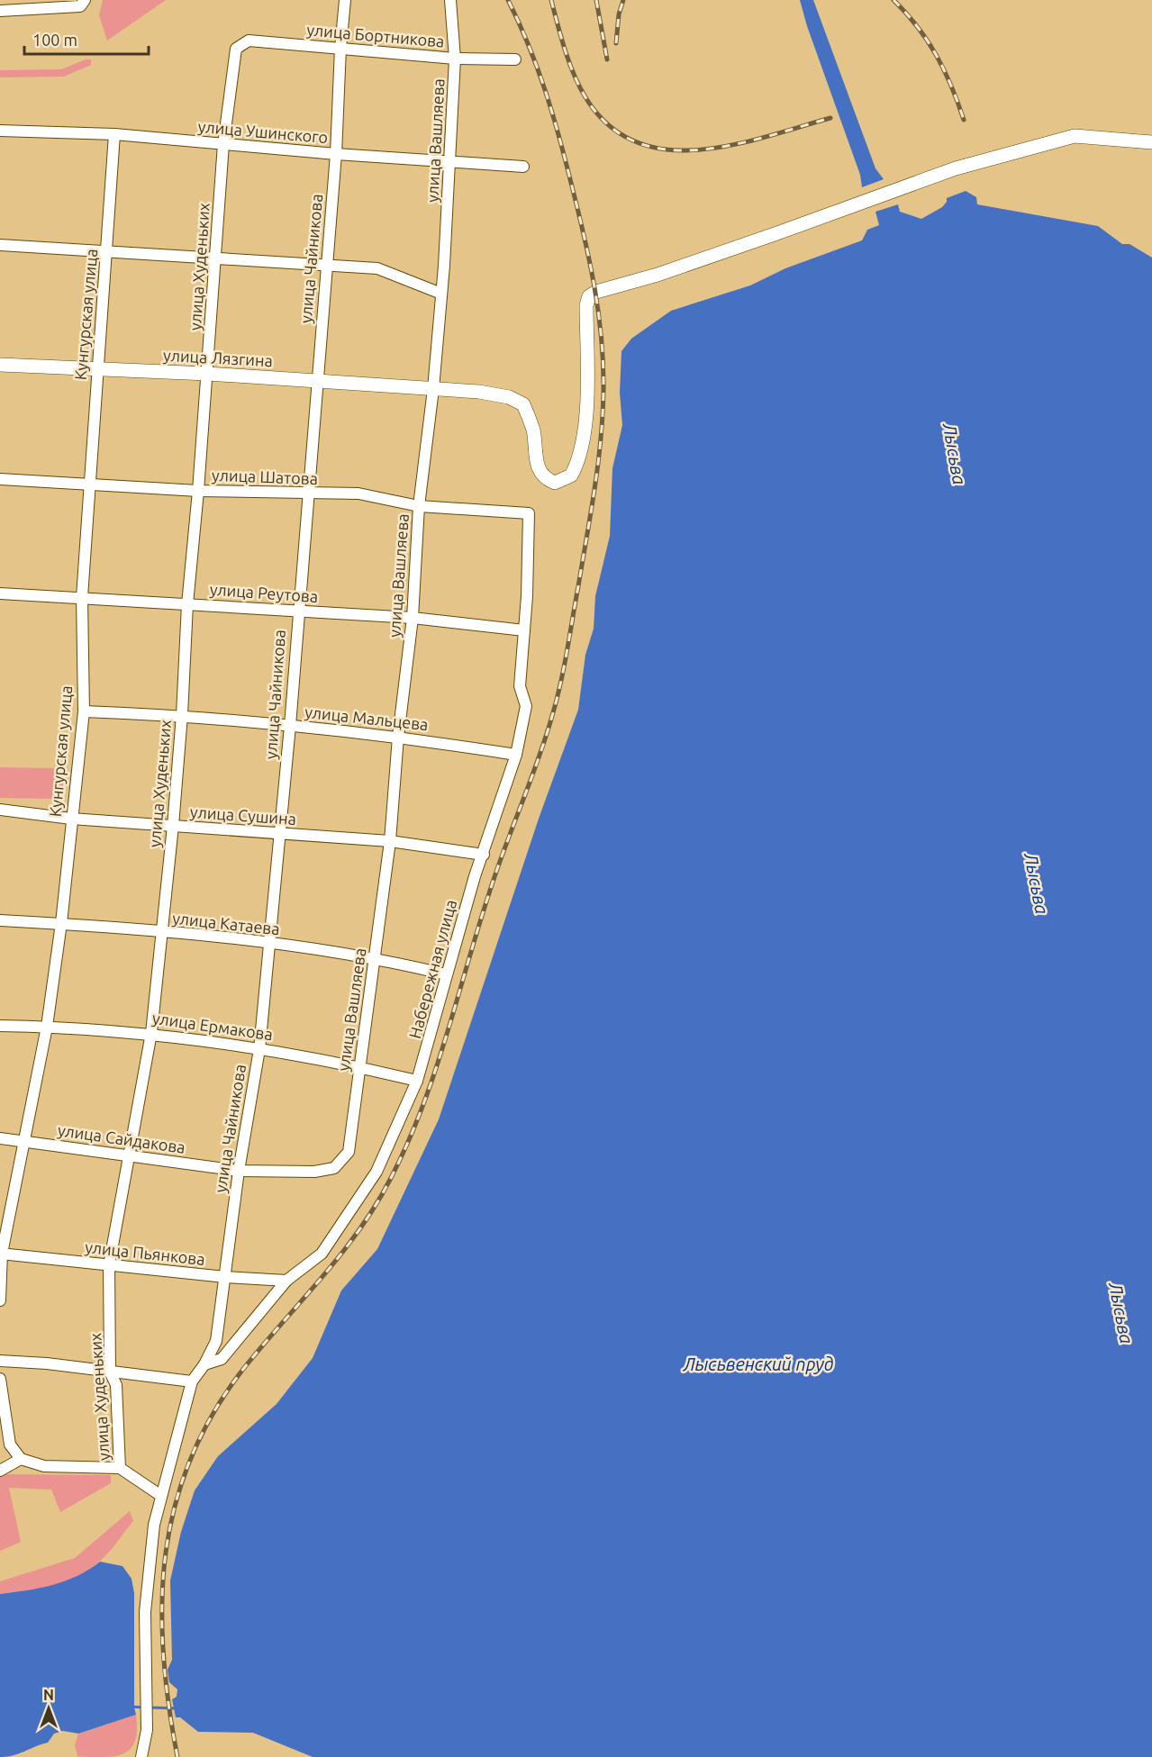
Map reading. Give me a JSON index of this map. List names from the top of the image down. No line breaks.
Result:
{"streets":{"main road":["улица Лязгина"],"street":["улица Бортникова","улица Ушинского","улица Вашляева","улица Чайникова","улица Худеньких","Кунгурская улица","улица Шатова","улица Реутова","улица Мальцева","улица Сушина","улица Катаева","Набережная улица","улица Ермакова","улица Сайдакова","улица Пьянкова"]},"crossings":[["улица Бортникова","улица Вашляева"],["улица Бортникова","улица Чайникова"],["улица Бортникова","улица Худеньких"],["улица Ушинского","улица Вашляева"],["улица Ушинского","улица Чайникова"],["улица Ушинского","улица Худеньких"],["улица Ушинского","Кунгурская улица"],["улица Вашляева","улица Лязгина"],["улица Вашляева","улица Шатова"],["улица Вашляева","улица Реутова"],["улица Вашляева","улица Мальцева"],["улица Вашляева","улица Сушина"],["улица Вашляева","улица Катаева"],["улица Вашляева","улица Ермакова"],["улица Вашляева","улица Сайдакова"],["улица Чайникова","улица Лязгина"],["улица Чайникова","улица Шатова"],["улица Чайникова","улица Реутова"],["улица Чайникова","улица Мальцева"],["улица Чайникова","улица Сушина"],["улица Чайникова","улица Катаева"],["улица Чайникова","Набережная улица"],["улица Чайникова","улица Ермакова"],["улица Чайникова","улица Сайдакова"],["улица Чайникова","улица Пьянкова"],["улица Худеньких","улица Лязгина"],["улица Худеньких","улица Шатова"],["улица Худеньких","улица Реутова"],["улица Худеньких","улица Мальцева"],["улица Худеньких","улица Сушина"],["улица Худеньких","улица Катаева"],["улица Худеньких","улица Ермакова"],["улица Худеньких","улица Сайдакова"],["улица Худеньких","улица Пьянкова"],["Кунгурская улица","улица Лязгина"],["Кунгурская улица","улица Шатова"],["Кунгурская улица","улица Реутова"],["Кунгурская улица","улица Мальцева"],["Кунгурская улица","улица Сушина"],["Кунгурская улица","улица Катаева"],["Кунгурская улица","улица Ермакова"],["Кунгурская улица","улица Сайдакова"],["Кунгурская улица","улица Пьянкова"],["улица Шатова","Набережная улица"],["улица Реутова","Набережная улица"],["улица Мальцева","Набережная улица"],["улица Сушина","Набережная улица"],["улица Катаева","Набережная улица"],["Набережная улица","улица Ермакова"],["Набережная улица","улица Пьянкова"]],"water":["Лысьва","Лысьвенский пруд"],"scale_bar":"100 m","north":"top"}
